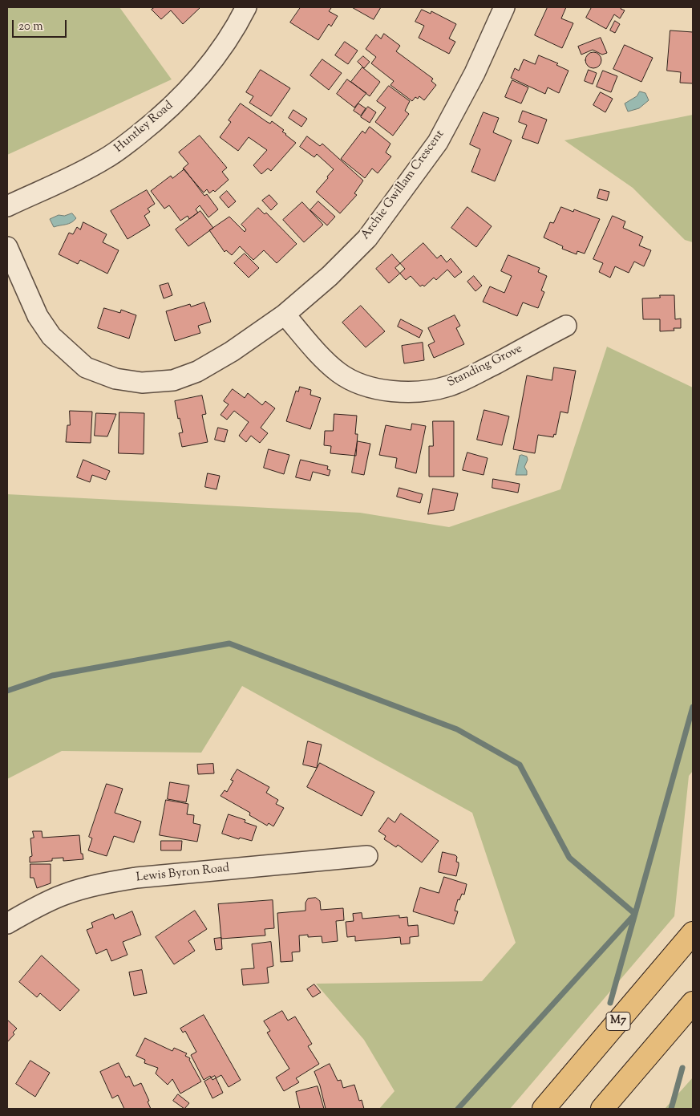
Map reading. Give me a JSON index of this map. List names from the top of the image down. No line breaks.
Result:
{"streets":{"highway":["M7"],"street":["Huntley Road","Archie Gwillam Crescent","Standing Grove","Lewis Byron Road"]},"crossings":[["Archie Gwillam Crescent","Standing Grove"]],"scale_bar":"20 m"}
